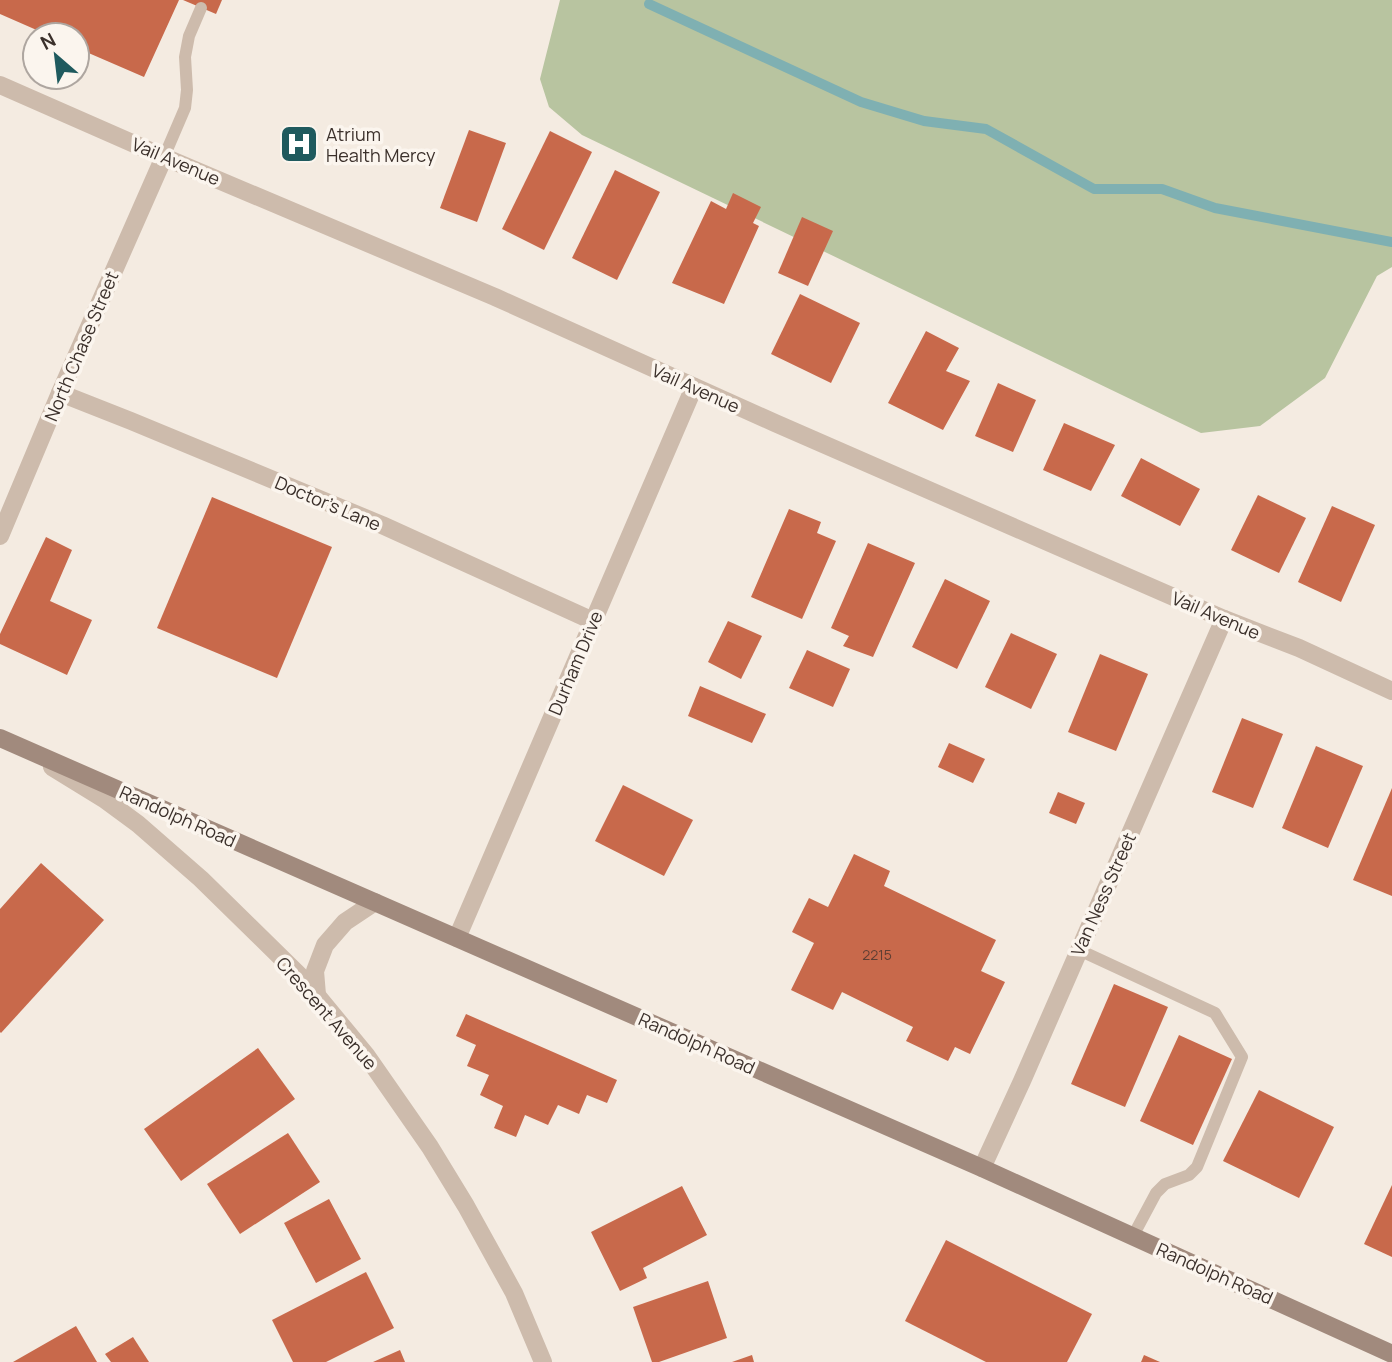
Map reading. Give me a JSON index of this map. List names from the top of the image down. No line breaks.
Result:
{"streets":{"main road":["Randolph Road"],"street":["Vail Avenue","North Chase Street","Doctor's Lane","Durham Drive","Van Ness Street","Crescent Avenue"]},"crossings":[["Vail Avenue","North Chase Street"],["Vail Avenue","Durham Drive"],["Vail Avenue","Van Ness Street"],["North Chase Street","Doctor's Lane"],["Doctor's Lane","Durham Drive"],["Durham Drive","Randolph Road"],["Randolph Road","Van Ness Street"],["Randolph Road","Crescent Avenue"]],"places":{"hospital":["Atrium Health Mercy"]},"house_numbers":["2215"],"north":"top left"}
